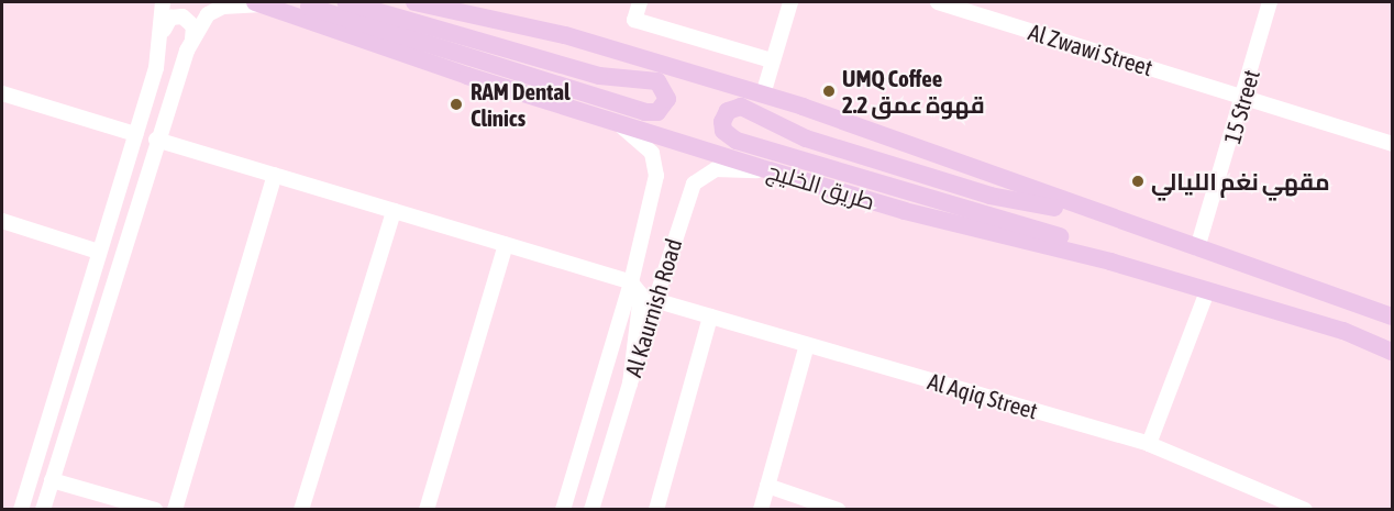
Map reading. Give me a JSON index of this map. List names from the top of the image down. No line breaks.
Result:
{"streets":{"main road":["طريق الخليج"],"street":["Al Zwawi Street","15 Street","Al Kaurnish Road","Al Aqiq Street"]},"crossings":[["Al Zwawi Street","15 Street"],["طريق الخليج","Al Kaurnish Road"],["Al Kaurnish Road","Al Aqiq Street"]],"places":["UMQ Coffee 2.2 قهوة عمق","RAM Dental Clinics","مقهي نغم الليالي"]}
